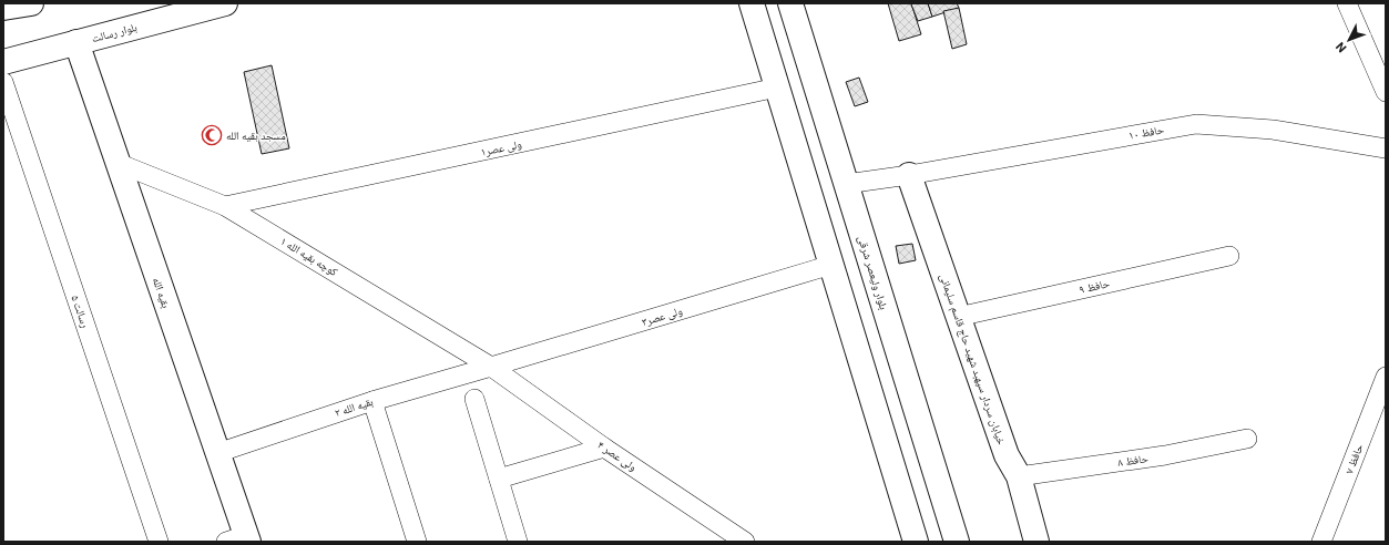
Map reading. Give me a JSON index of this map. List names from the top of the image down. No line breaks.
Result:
{"streets":{"main road":["بلوار رسالت","بلوار ولیعصر شرقی","بقیه الله","خیابان سردار سپهبد شهید حاج قاسم سلیمانی"],"street":["حافظ ۱۰","ولی عصر۱","کوچه بقیه الله ۱","حافظ ۹","رسالت ۵","ولی عصر۳","بقیه الله ۲","ولی عصر ۴","حافظ ۷","حافظ ۸"]},"crossings":[["بلوار رسالت","بقیه الله"],["حافظ ۱۰","بلوار ولیعصر شرقی"],["حافظ ۱۰","خیابان سردار سپهبد شهید حاج قاسم سلیمانی"],["ولی عصر۱","کوچه بقیه الله ۱"],["کوچه بقیه الله ۱","بقیه الله"],["کوچه بقیه الله ۱","ولی عصر۳"],["کوچه بقیه الله ۱","بقیه الله ۲"],["کوچه بقیه الله ۱","ولی عصر ۴"],["حافظ ۹","خیابان سردار سپهبد شهید حاج قاسم سلیمانی"],["بقیه الله","بقیه الله ۲"],["ولی عصر۳","بقیه الله ۲"],["ولی عصر۳","ولی عصر ۴"],["خیابان سردار سپهبد شهید حاج قاسم سلیمانی","حافظ ۸"],["بقیه الله ۲","ولی عصر ۴"]],"places":{"mosque":["مسجد بقیه الله"]},"north":"bottom left"}
